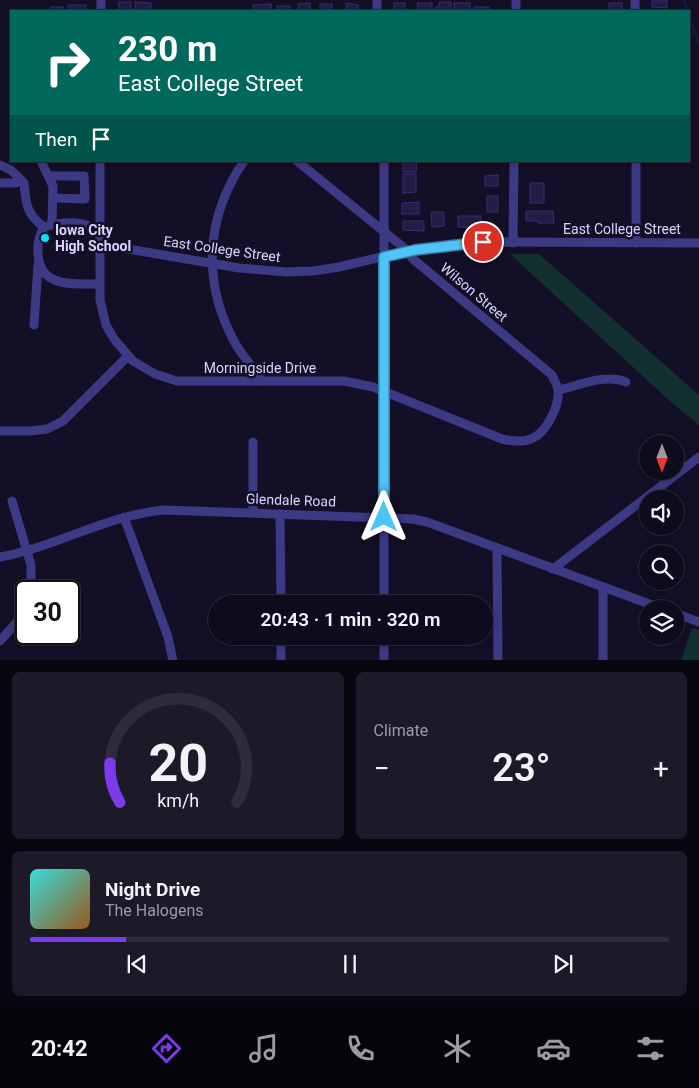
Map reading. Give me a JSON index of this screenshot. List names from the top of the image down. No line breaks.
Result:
{"streets":{"street":["East College Street","Wilson Street","Morningside Drive","Glendale Road"]},"crossings":[["East College Street","Wilson Street"],["East College Street","Morningside Drive"],["Wilson Street","Morningside Drive"]],"places":["Iowa City High School"],"north":"bottom","page":{"turn":["230 m","East College Street"],"then":"Then","limit":"30","trip":"20:43 · 1 min · 320 m","tile":"Climate","heat":["−","23°","+"],"song":["Night Drive","The Halogens"],"tabs":"20:42","gauge":["20","km/h"]}}
